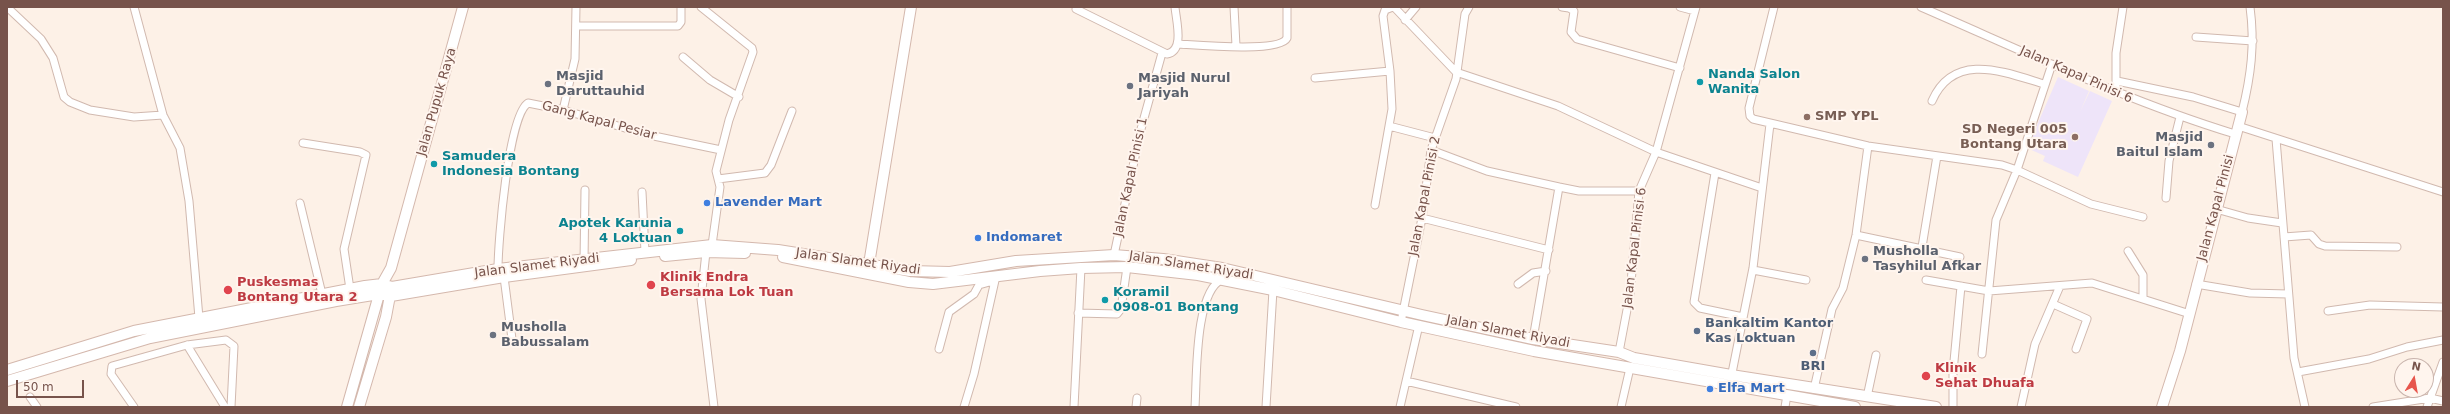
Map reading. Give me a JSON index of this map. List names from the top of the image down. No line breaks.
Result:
{"streets":{"street":["Jalan Kapal Pinisi 6","Jalan Pupuk Raya","Gang Kapal Pesiar","Jalan Kapal Pinisi 1","Jalan Kapal Pinisi 2","Jalan Kapal Pinisi","Jalan Slamet Riyadi"]},"crossings":[["Jalan Kapal Pinisi 6","Jalan Kapal Pinisi"],["Jalan Kapal Pinisi 6","Jalan Slamet Riyadi"],["Jalan Pupuk Raya","Jalan Slamet Riyadi"],["Gang Kapal Pesiar","Jalan Slamet Riyadi"],["Jalan Kapal Pinisi 1","Jalan Slamet Riyadi"],["Jalan Kapal Pinisi 2","Jalan Slamet Riyadi"]],"places":["Nanda Salon Wanita","Masjid Daruttauhid","Masjid Nurul Jariyah","SMP YPL","SD Negeri 005 Bontang Utara","Masjid Baitul Islam","Samudera Indonesia Bontang","Lavender Mart","Apotek Karunia 4 Loktuan","Indomaret","Musholla Tasyhilul Afkar","Klinik Endra Bersama Lok Tuan","Puskesmas Bontang Utara 2","Koramil 0908-01 Bontang","Bankaltim Kantor Kas Loktuan","Musholla Babussalam","BRI","Klinik Sehat Dhuafa","Elfa Mart"],"scale_bar":"50 m","north":"top"}
